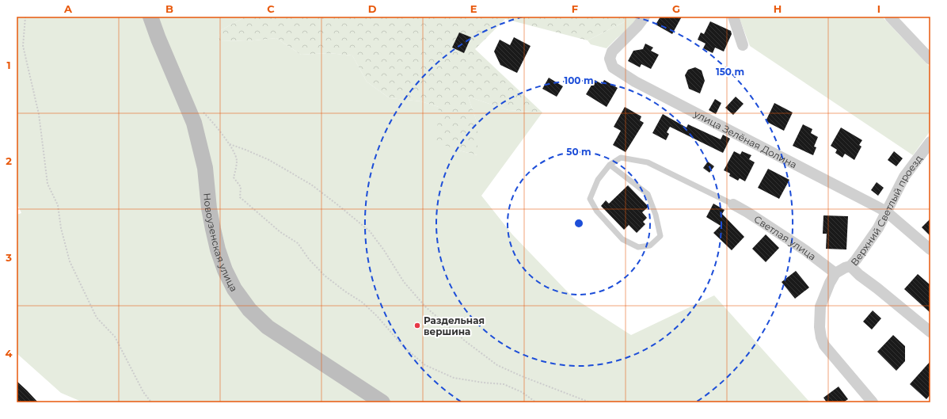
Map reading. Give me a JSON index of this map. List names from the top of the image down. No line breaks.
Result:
{"streets":{"main road":["Новоузенская улица"],"street":["улица Зелёная Долина","Верхний Светлый проезд","Светлая улица"]},"crossings":[["улица Зелёная Долина","Верхний Светлый проезд"],["Верхний Светлый проезд","Светлая улица"]],"places":["Раздельная вершина"],"grid":{"columns":["A","B","C","D","E","F","G","H","I"],"rows":["1","2","3","4"]},"rings":["150 m","100 m","50 m"]}
